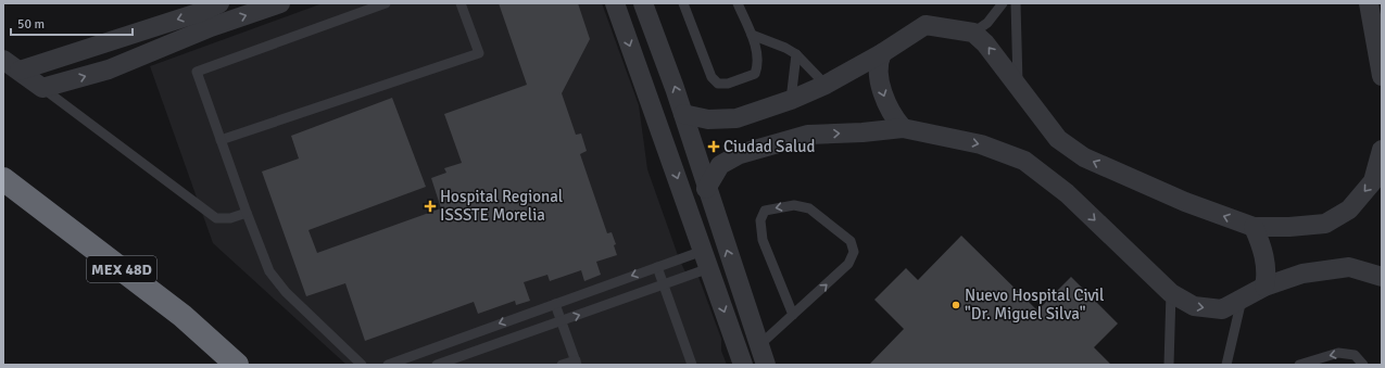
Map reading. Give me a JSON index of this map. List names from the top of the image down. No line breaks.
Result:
{"streets":{"highway":["MEX 48D"]},"places":{"health":["Ciudad Salud","Hospital Regional ISSSTE Morelia"],"other":["Nuevo Hospital Civil \"Dr. Miguel Silva\""]},"scale_bar":"50 m"}
